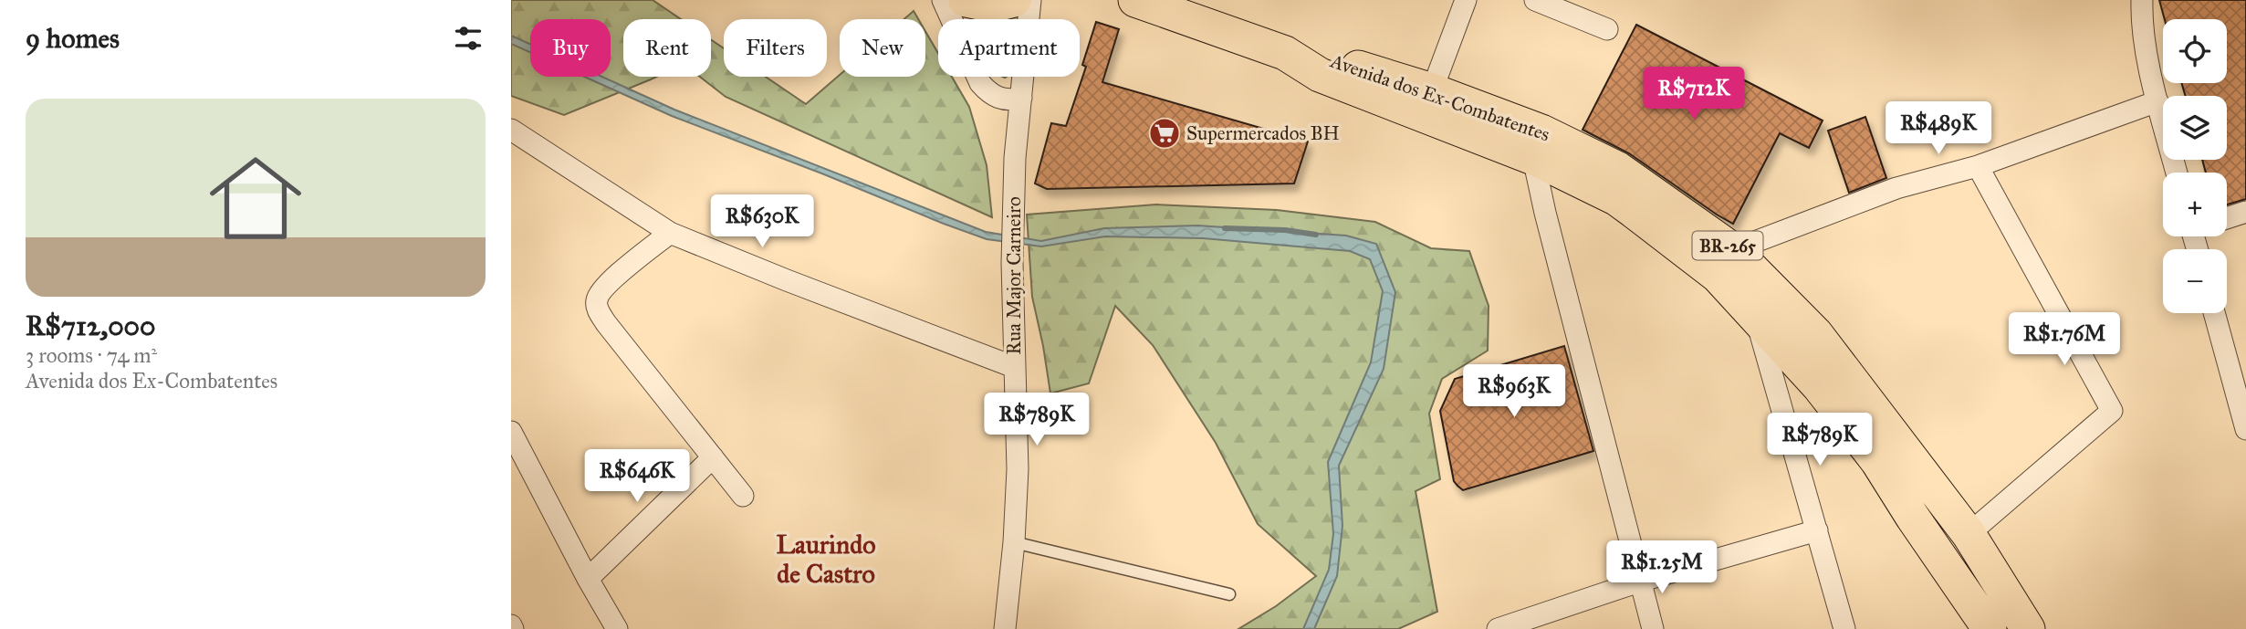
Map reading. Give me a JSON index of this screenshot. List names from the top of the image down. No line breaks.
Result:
{"streets":{"main road":["Avenida dos Ex-Combatentes","BR-265"],"street":["Rua Major Carneiro"]},"districts":["Laurindo de Castro"],"places":{"supermarket":["Supermercados BH"]},"page":{"heading":"9 homes","map_buttons":["+","−"],"chip":["Buy","Rent","Filters","New","Apartment"],"price":["R$712K","R$489K","R$630K","R$1.76M","R$963K","R$789K","R$789K","R$646K","R$1.25M"],"list":[{"name":"R$712,000","note":"3 rooms · 74 m² · Avenida dos Ex-Combatentes"}]}}
